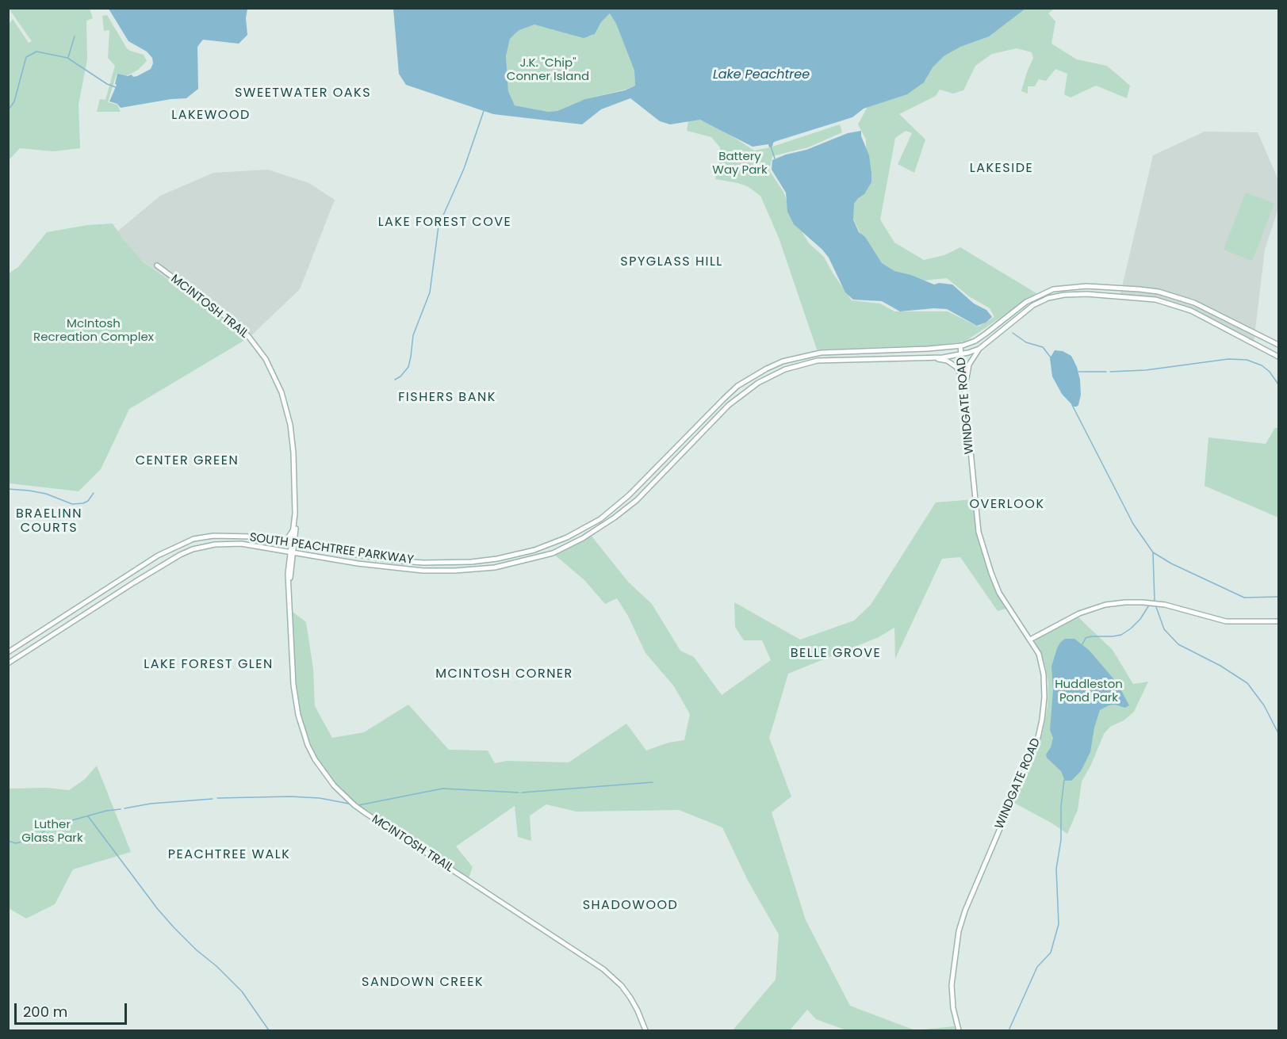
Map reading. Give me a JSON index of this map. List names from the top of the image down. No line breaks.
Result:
{"streets":{"main road":["MCINTOSH TRAIL","WINDGATE ROAD","SOUTH PEACHTREE PARKWAY"]},"crossings":[["MCINTOSH TRAIL","SOUTH PEACHTREE PARKWAY"],["WINDGATE ROAD","SOUTH PEACHTREE PARKWAY"]],"districts":["SWEETWATER OAKS","LAKEWOOD","LAKESIDE","LAKE FOREST COVE","SPYGLASS HILL","FISHERS BANK","CENTER GREEN","OVERLOOK","BRAELINN COURTS","BELLE GROVE","LAKE FOREST GLEN","MCINTOSH CORNER","PEACHTREE WALK","SHADOWOOD","SANDOWN CREEK"],"water":["Lake Peachtree"],"parks":["J.K. \"Chip\" Conner Island","Battery Way Park","McIntosh Recreation Complex","Huddleston Pond Park","Luther Glass Park"],"scale_bar":"200 m"}
